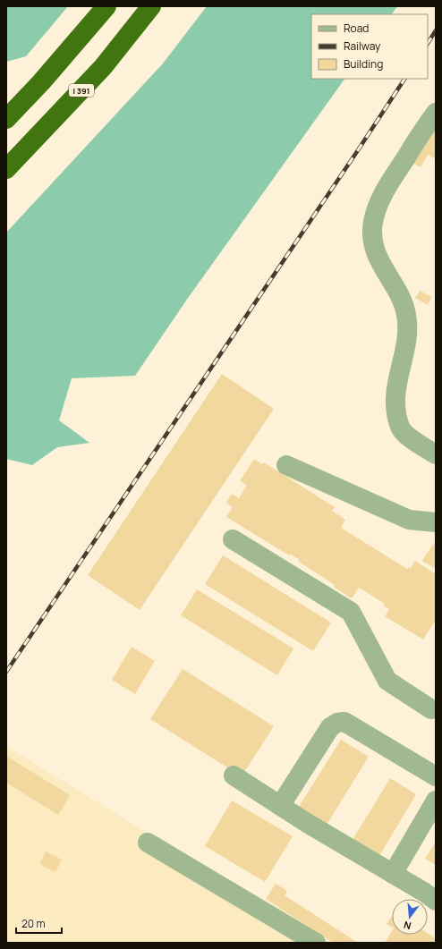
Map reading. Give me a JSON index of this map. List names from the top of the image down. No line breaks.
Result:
{"streets":{"highway":["I 391"]},"legend":["Road","Railway","Building"],"scale_bar":"20 m","north":"bottom"}
